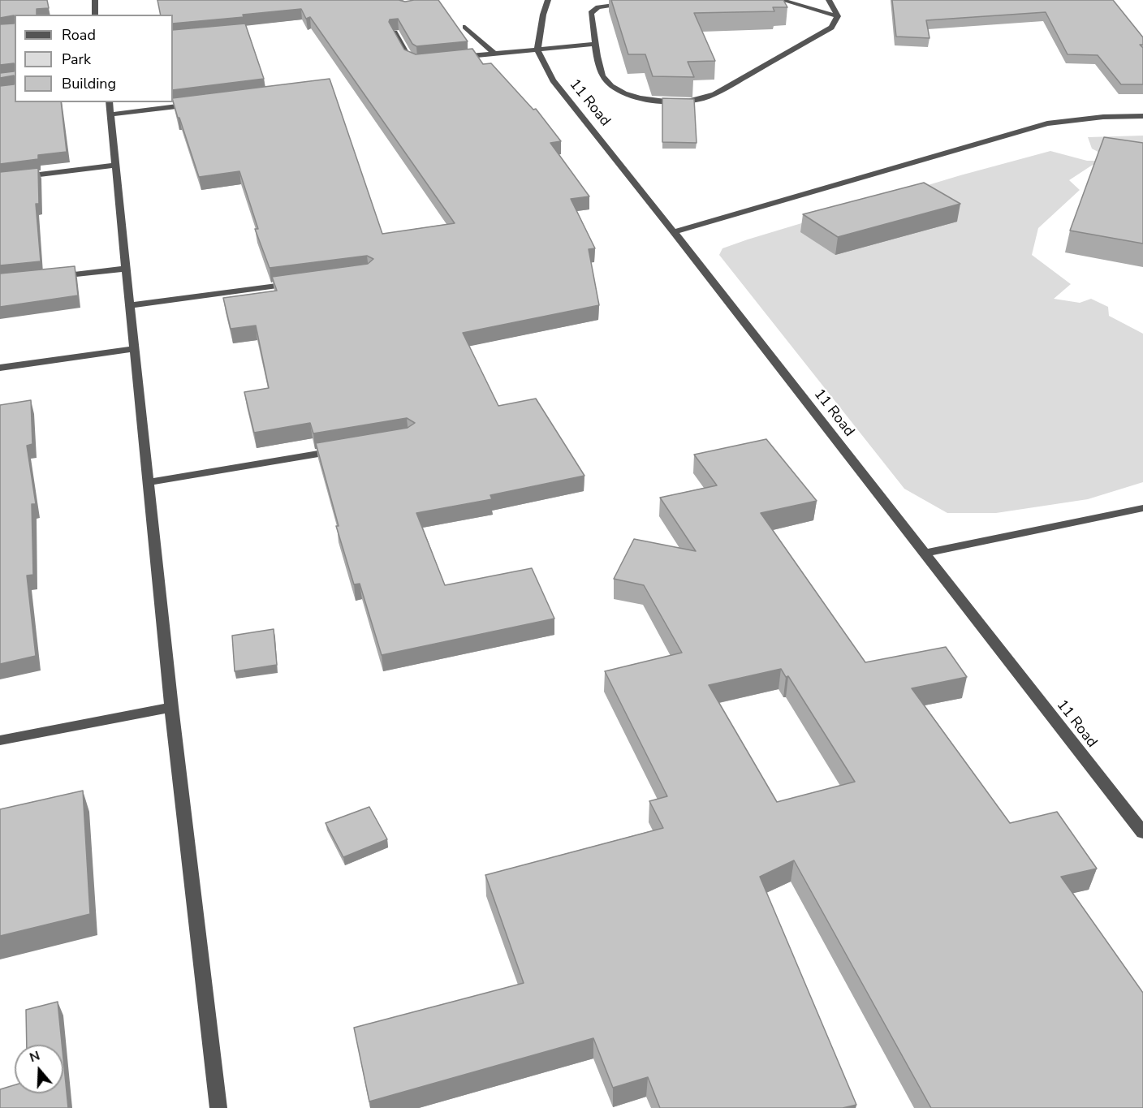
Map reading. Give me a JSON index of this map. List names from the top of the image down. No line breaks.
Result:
{"streets":{"street":["11 Road"]},"legend":["Road","Park","Building"],"north":"top"}
